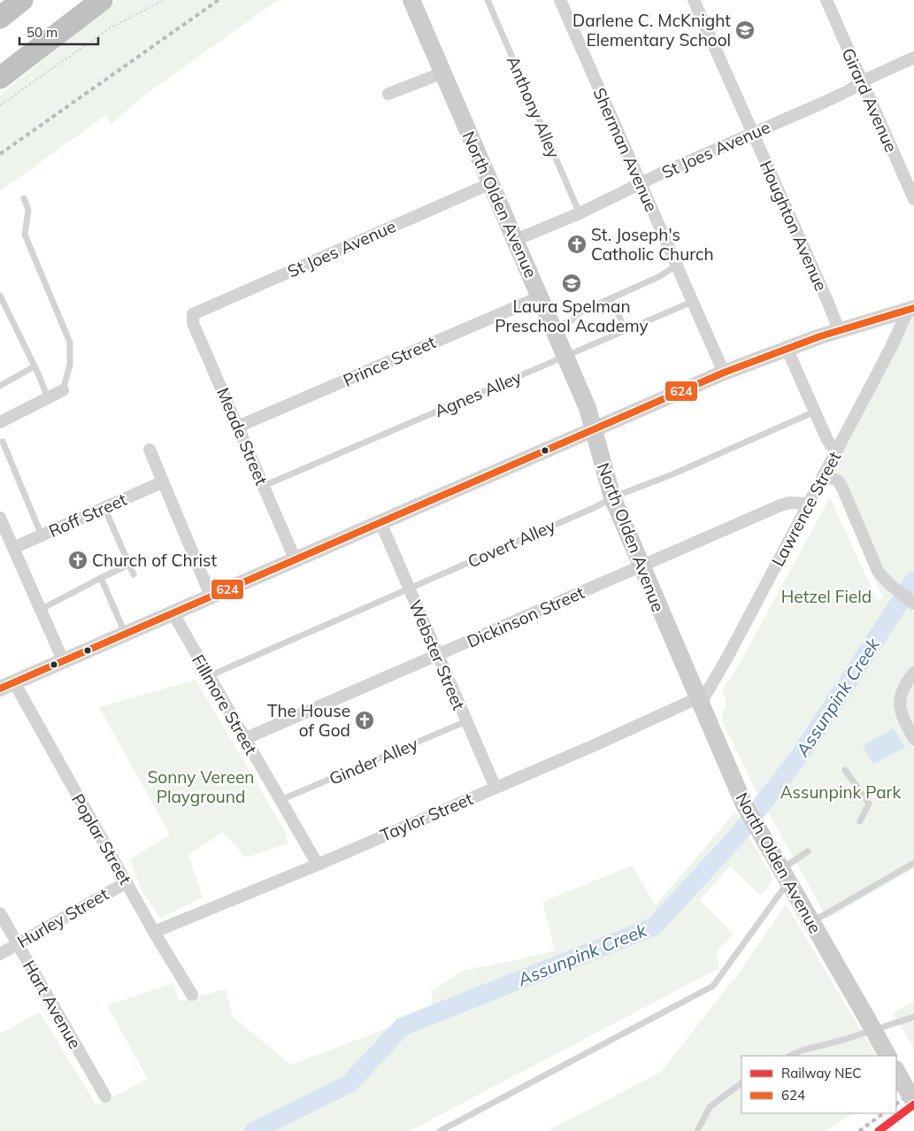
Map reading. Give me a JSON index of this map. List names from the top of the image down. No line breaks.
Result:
{"streets":{"main road":["North Olden Avenue"],"street":["Girard Avenue","Sherman Avenue","St Joes Avenue","Houghton Avenue","Prince Street","Meade Street","Lawrence Street","Roff Street","Dickinson Street","Webster Street","Fillmore Street","Taylor Street","Poplar Street","Hurley Street","Hart Avenue"],"lane":["Anthony Alley","Agnes Alley","Covert Alley","Ginder Alley"]},"crossings":[["Girard Avenue","St Joes Avenue"],["Anthony Alley","St Joes Avenue"],["Sherman Avenue","St Joes Avenue"],["Sherman Avenue","Agnes Alley"],["St Joes Avenue","North Olden Avenue"],["St Joes Avenue","Houghton Avenue"],["St Joes Avenue","Meade Street"],["North Olden Avenue","Prince Street"],["North Olden Avenue","Agnes Alley"],["North Olden Avenue","Lawrence Street"],["North Olden Avenue","Covert Alley"],["North Olden Avenue","Dickinson Street"],["North Olden Avenue","Taylor Street"],["Prince Street","Meade Street"],["Agnes Alley","Meade Street"],["Lawrence Street","Dickinson Street"],["Lawrence Street","Taylor Street"],["Covert Alley","Webster Street"],["Covert Alley","Fillmore Street"],["Dickinson Street","Webster Street"],["Dickinson Street","Fillmore Street"],["Webster Street","Ginder Alley"],["Webster Street","Taylor Street"],["Fillmore Street","Ginder Alley"],["Fillmore Street","Taylor Street"],["Taylor Street","Poplar Street"],["Poplar Street","Hurley Street"],["Hurley Street","Hart Avenue"]],"water":["Assunpink Creek"],"parks":["Hetzel Field","Sonny Vereen Playground","Assunpink Park"],"places":{"school or university":["Darlene C. McKnight Elementary School","Laura Spelman Preschool Academy"],"church":["St. Joseph's Catholic Church","Church of Christ","The House of God"]},"lines":["transit line 624","rail line NEC"],"legend":["Railway NEC","624"],"scale_bar":"50 m"}
